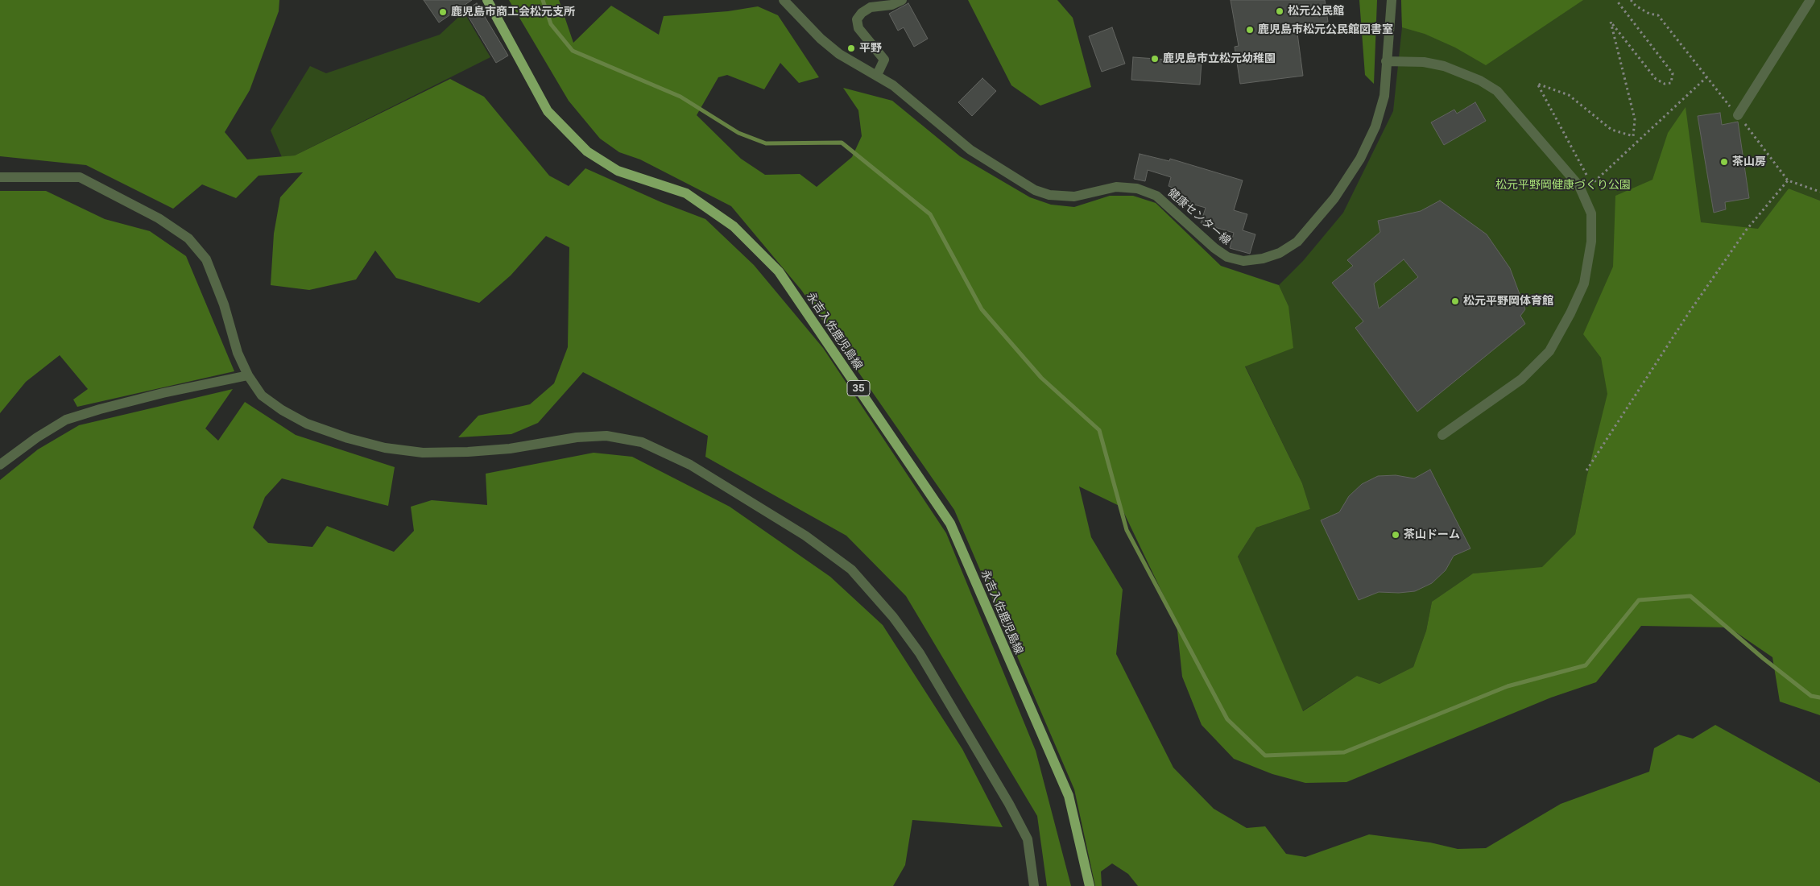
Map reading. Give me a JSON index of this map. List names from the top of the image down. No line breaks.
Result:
{"streets":{"main road":["永吉入佐鹿児島線","35"],"street":["健康センター線"]},"parks":["松元平野岡健康づくり公園"],"places":["松元公民館","鹿児島市商工会松元支所","鹿児島市松元公民館図書室","平野","鹿児島市立松元幼稚園","茶山房","松元平野岡体育館","茶山ドーム"]}
